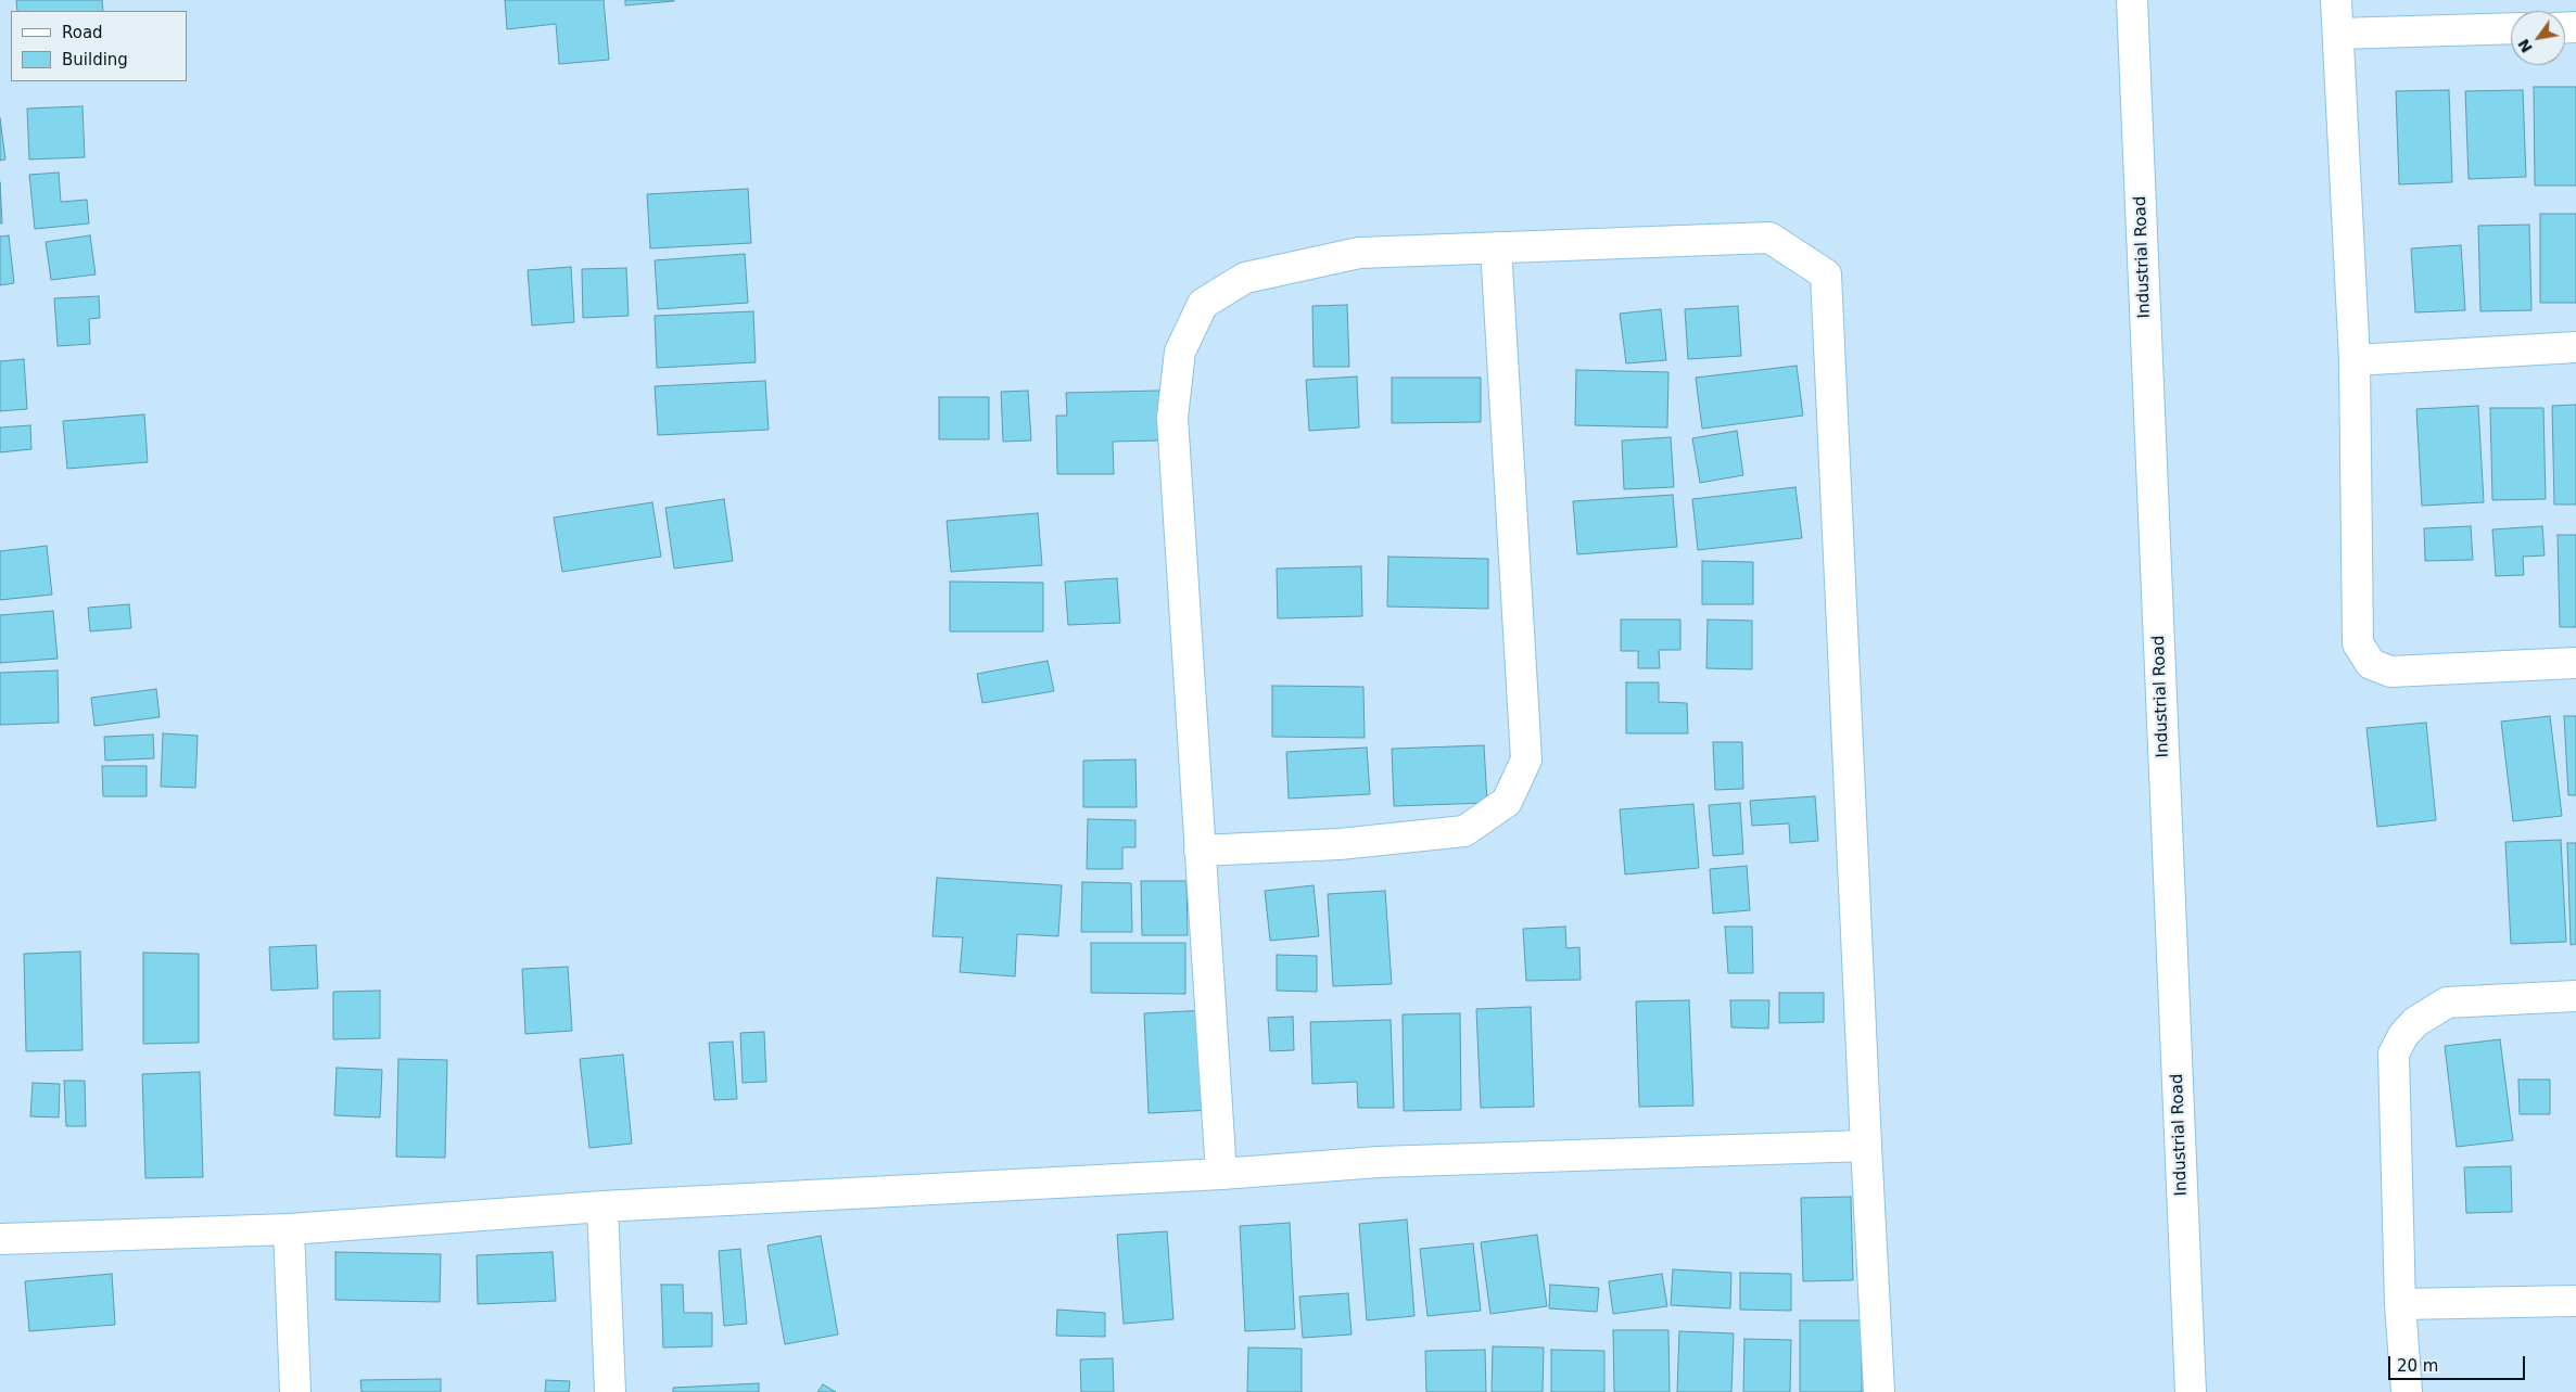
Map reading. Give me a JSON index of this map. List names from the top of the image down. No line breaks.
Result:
{"streets":{"street":["Industrial Road"]},"legend":["Road","Building"],"scale_bar":"20 m","north":"bottom left"}
